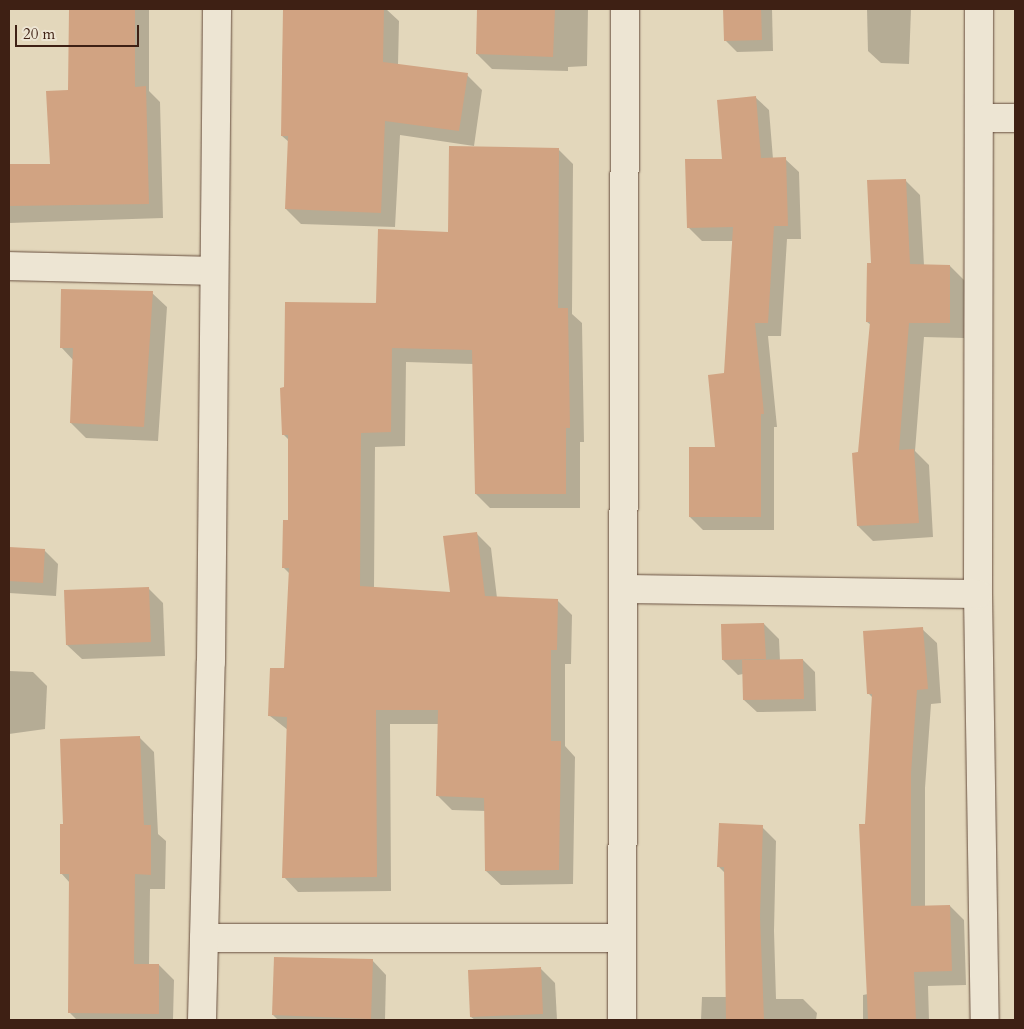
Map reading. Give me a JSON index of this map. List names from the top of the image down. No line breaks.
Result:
{"scale_bar":"20 m"}
